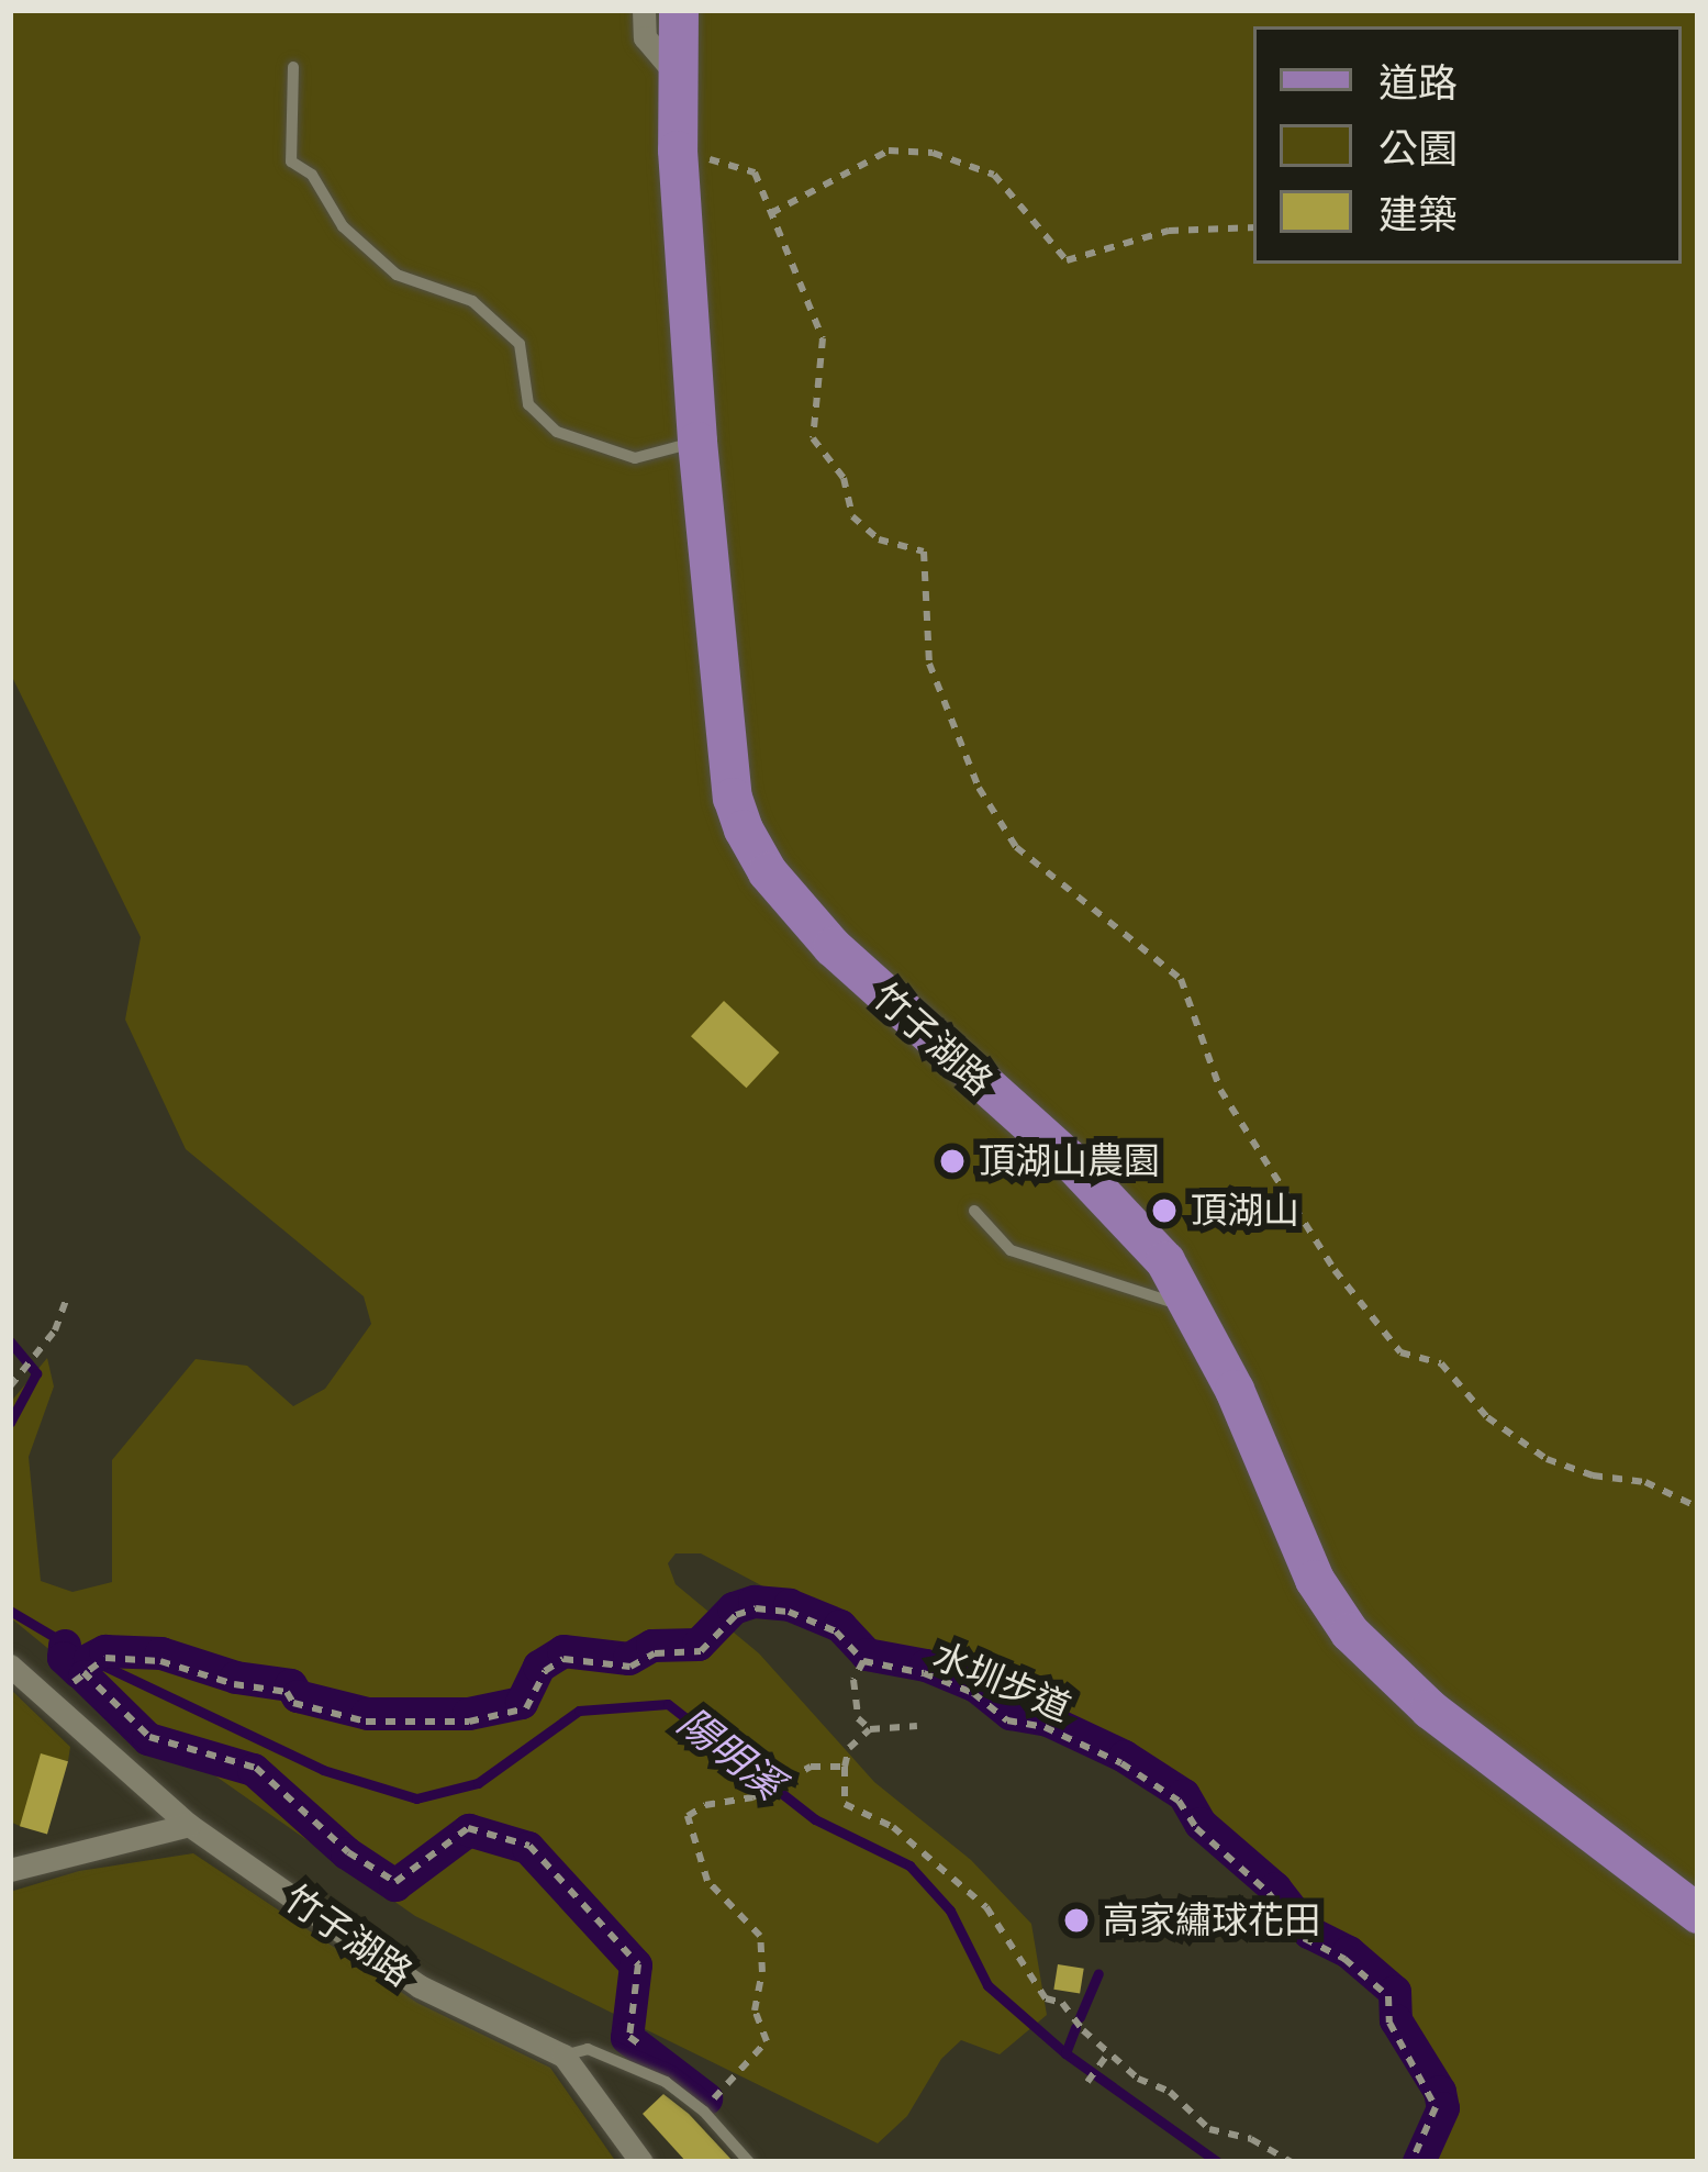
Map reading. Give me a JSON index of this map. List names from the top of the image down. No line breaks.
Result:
{"streets":{"main road":["竹子湖路"],"path":["水圳步道"]},"water":["陽明溪"],"places":["頂湖山農園","頂湖山","高家繡球花田"],"legend":["道路","公園","建築"]}
